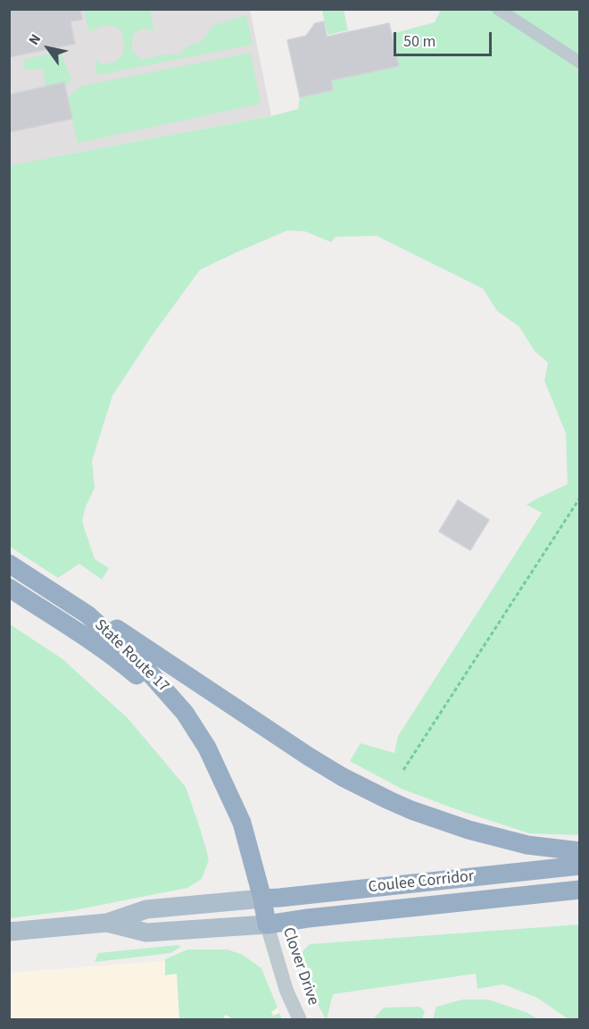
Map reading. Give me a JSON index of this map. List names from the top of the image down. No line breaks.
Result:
{"streets":{"highway":["State Route 17","Coulee Corridor"],"street":["Clover Drive"]},"crossings":[["State Route 17","Coulee Corridor"],["State Route 17","Clover Drive"],["Coulee Corridor","Clover Drive"]],"scale_bar":"50 m","north":"top left"}
